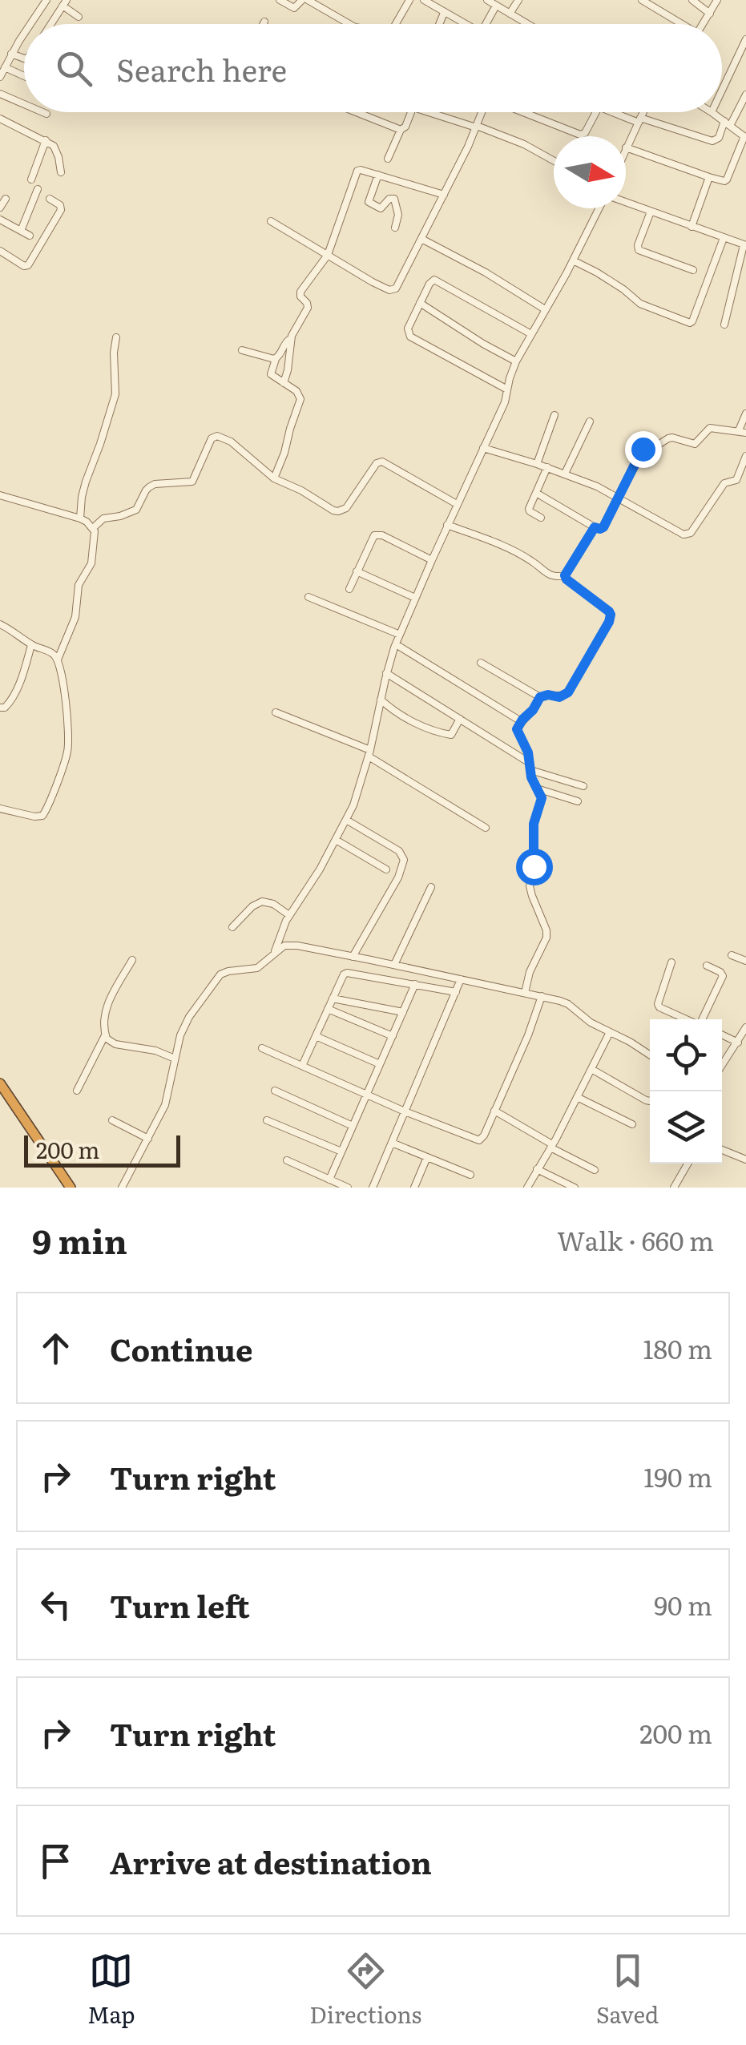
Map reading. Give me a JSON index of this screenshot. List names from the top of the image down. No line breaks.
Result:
{"scale_bar":"200 m","north":"right","page":{"search":"Search here","scale":"200 m","heading":["9 min","Walk · 660 m"],"list":[["Continue","180 m"],["Turn right","190 m"],["Turn left","90 m"],["Turn right","200 m"],"Arrive at destination"],"nav":["Map","Directions","Saved"]}}
